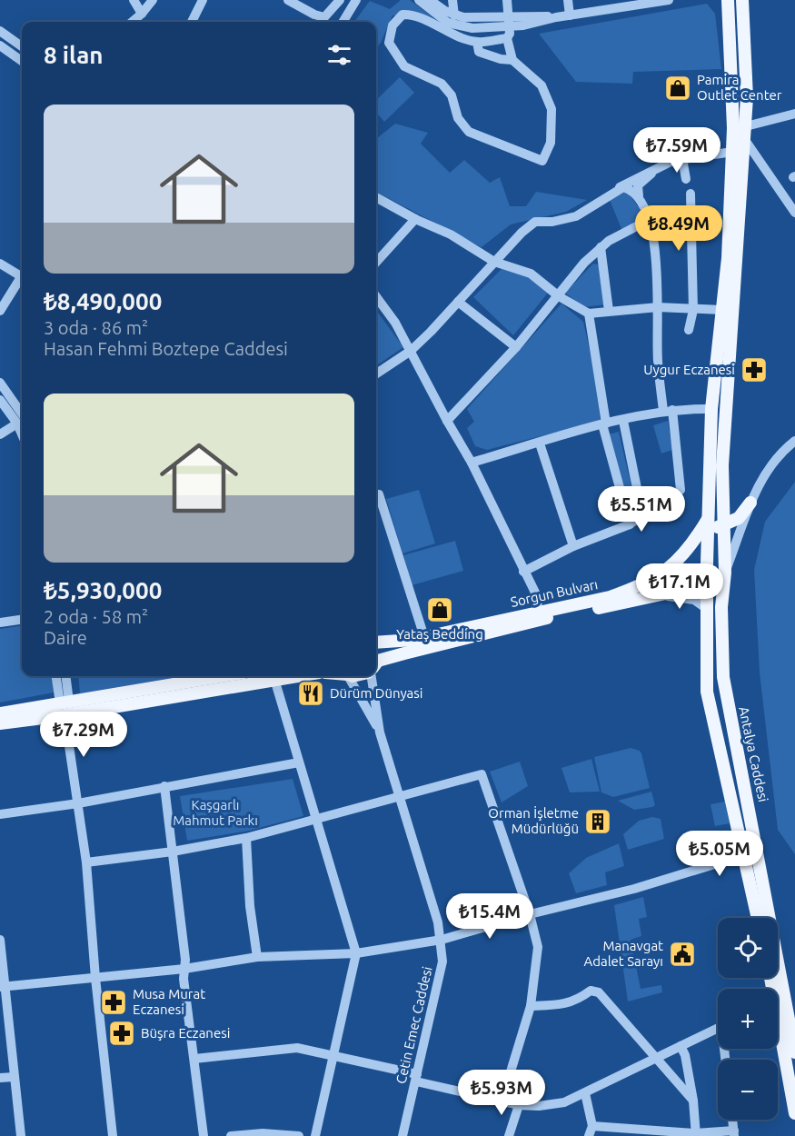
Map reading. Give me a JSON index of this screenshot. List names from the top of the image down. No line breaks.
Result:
{"streets":{"main road":["Sorgun Bulvarı","Antalya Caddesi"],"street":["Cetin Emec Caddesi"]},"parks":["Kaşgarlı Mahmut Parkı"],"places":{"shop":["Pamira Outlet Center","Yataş Bedding"],"pharmacy":["Uygur Eczanesi","Musa Murat Eczanesi","Büşra Eczanesi"],"restaurant":["Dürüm Dünyasi"],"building":["Orman İşletme Müdürlüğü"],"public building":["Manavgat Adalet Sarayı"]},"page":{"heading":"8 ilan","list":[{"name":"₺8,490,000","note":"3 oda · 86 m² · Hasan Fehmi Boztepe Caddesi"},{"name":"₺5,930,000","note":"2 oda · 58 m² · Daire"}],"price":["₺7.59M","₺8.49M","₺5.51M","₺17.1M","₺7.29M","₺5.05M","₺15.4M","₺5.93M"],"map_buttons":["+","−"]}}
